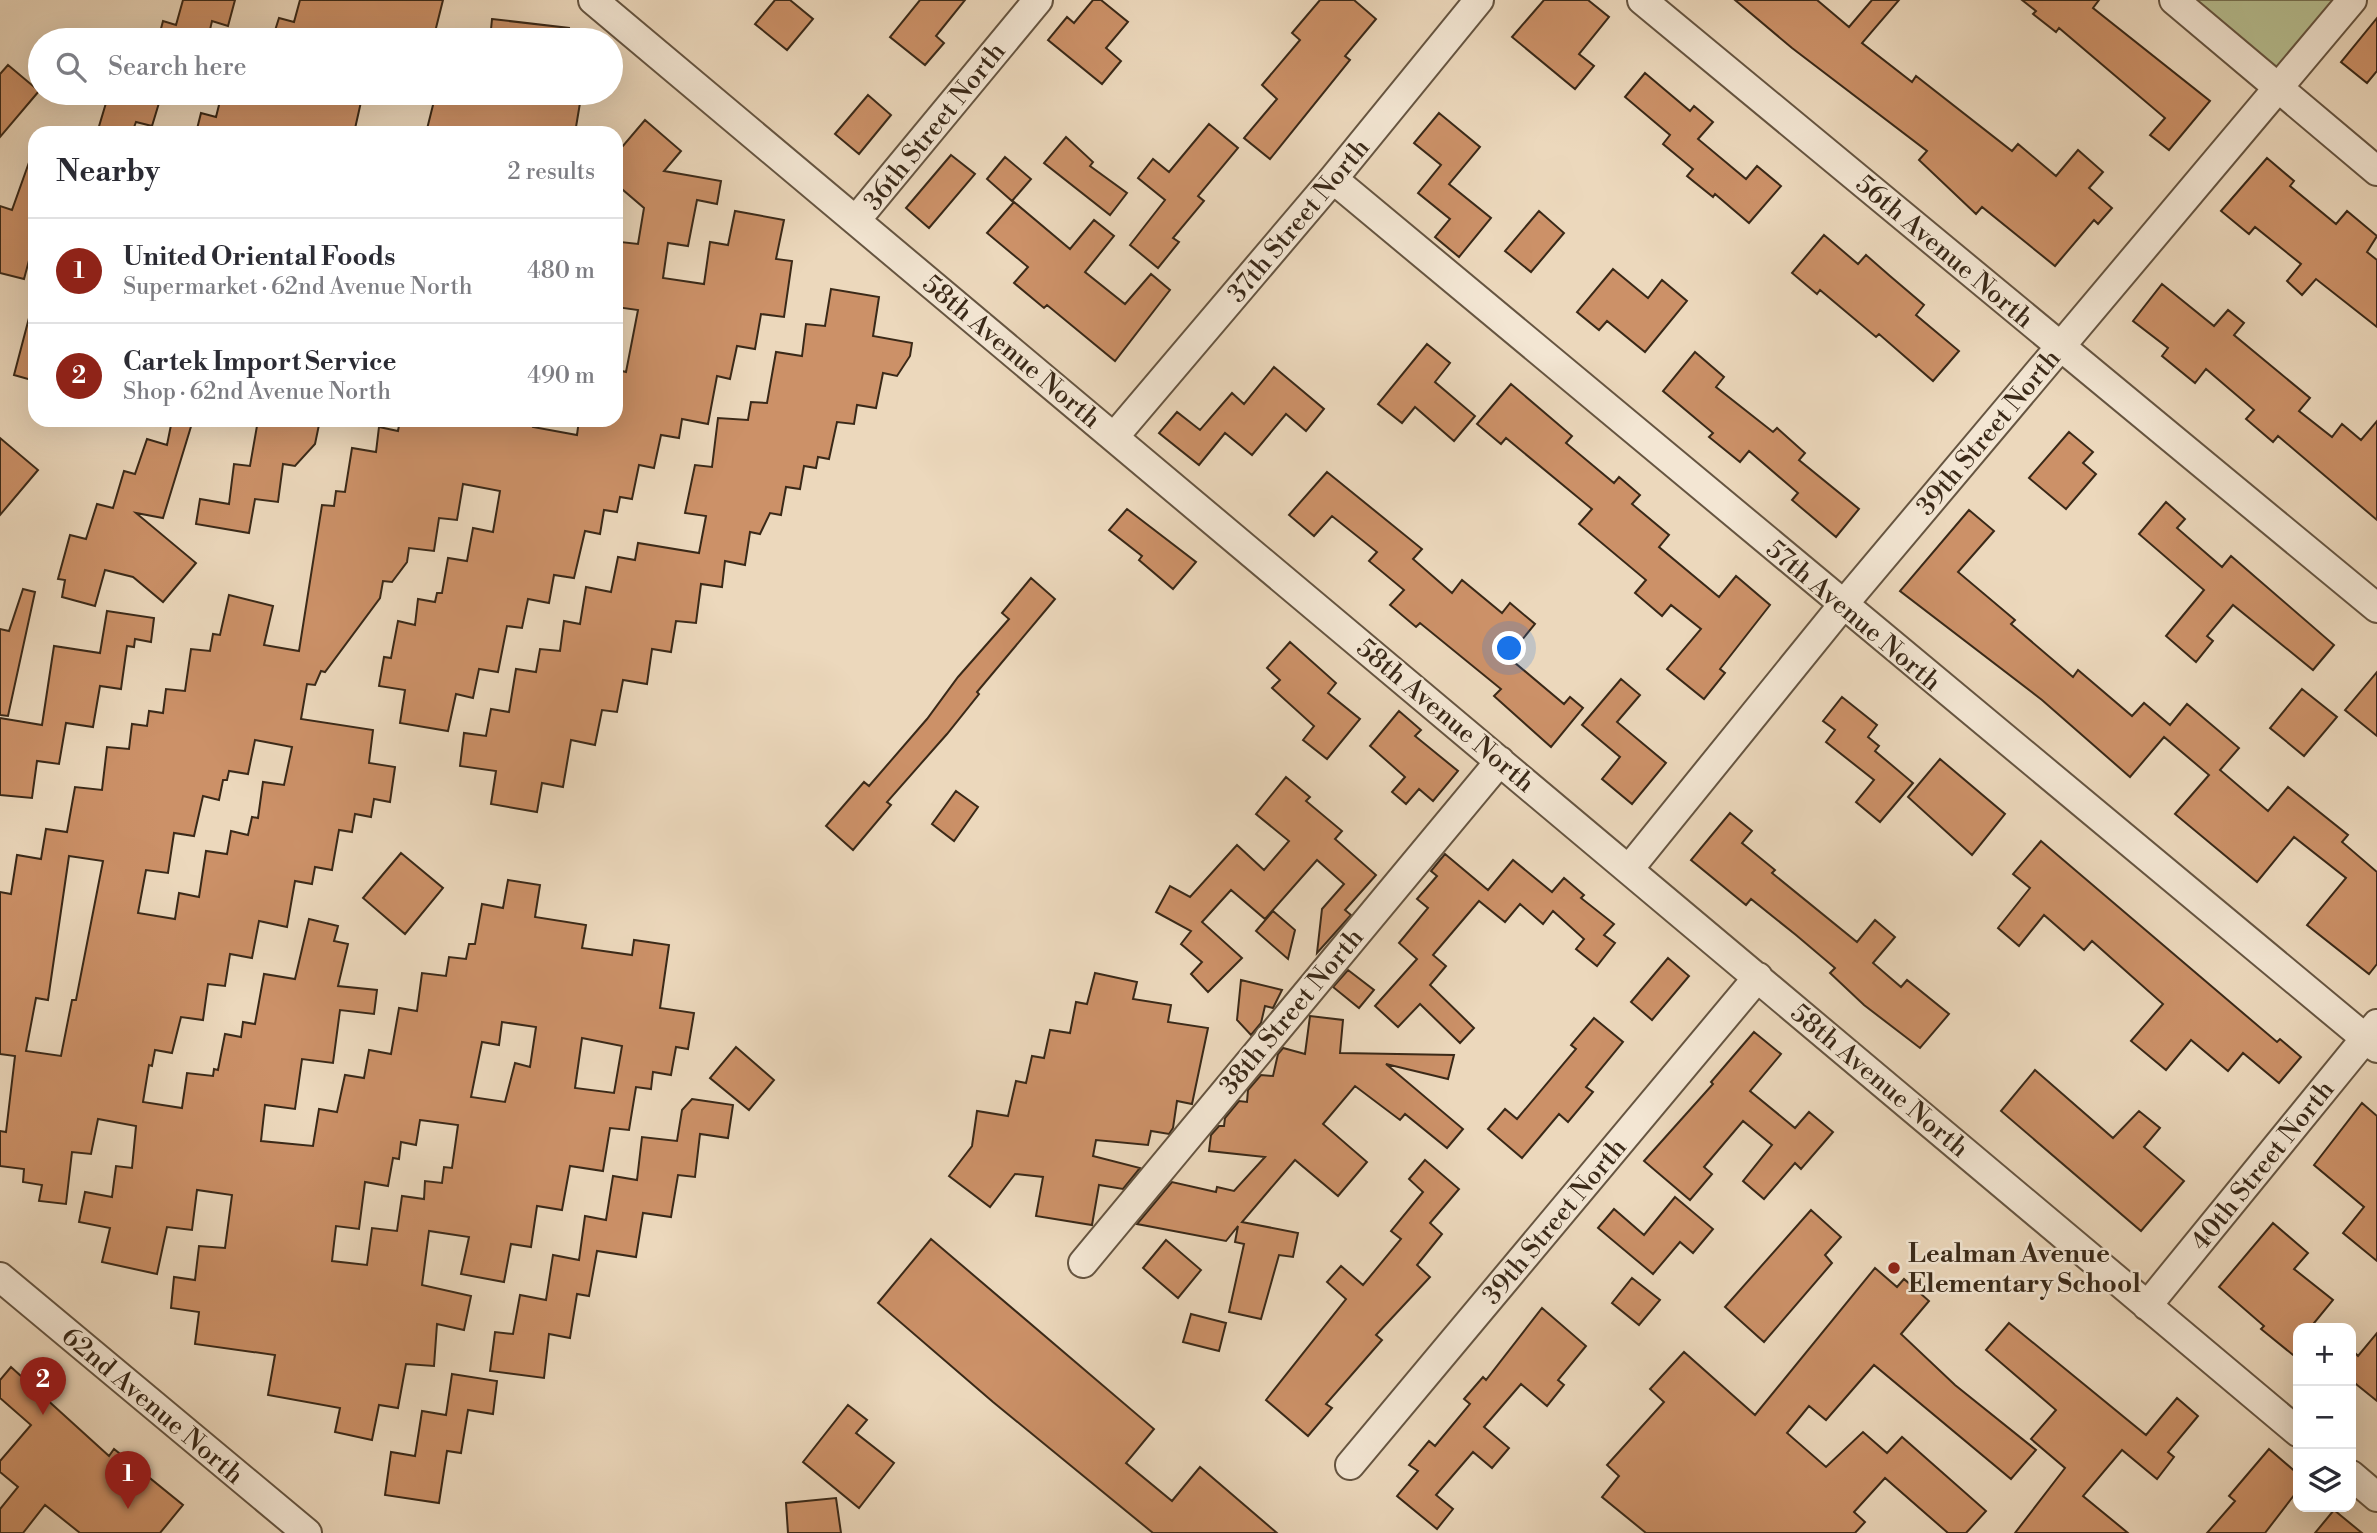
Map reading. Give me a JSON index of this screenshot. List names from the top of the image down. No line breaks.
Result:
{"streets":{"street":["36th Street North","37th Street North","56th Avenue North","58th Avenue North","39th Street North","57th Avenue North","38th Street North","40th Street North","62nd Avenue North"]},"crossings":[["36th Street North","58th Avenue North"],["37th Street North","58th Avenue North"],["37th Street North","57th Avenue North"],["56th Avenue North","39th Street North"],["58th Avenue North","39th Street North"],["58th Avenue North","38th Street North"],["58th Avenue North","40th Street North"],["39th Street North","57th Avenue North"],["57th Avenue North","40th Street North"]],"places":["Lealman Avenue Elementary School"],"page":{"search":"Search here","heading":["Nearby","2 results"],"list":[{"mark":"1","name":"United Oriental Foods","note":"Supermarket · 62nd Avenue North","value":"480 m"},{"mark":"2","name":"Cartek Import Service","note":"Shop · 62nd Avenue North","value":"490 m"}],"map_buttons":["+","−"],"pins":["2","1"]}}
